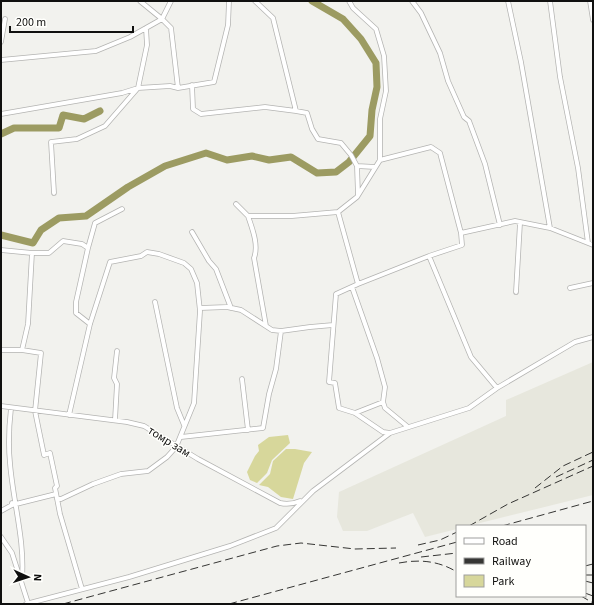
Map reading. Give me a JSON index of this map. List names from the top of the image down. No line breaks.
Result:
{"streets":{"street":["томр зам"]},"legend":["Road","Railway","Park"],"scale_bar":"200 m","north":"right"}
